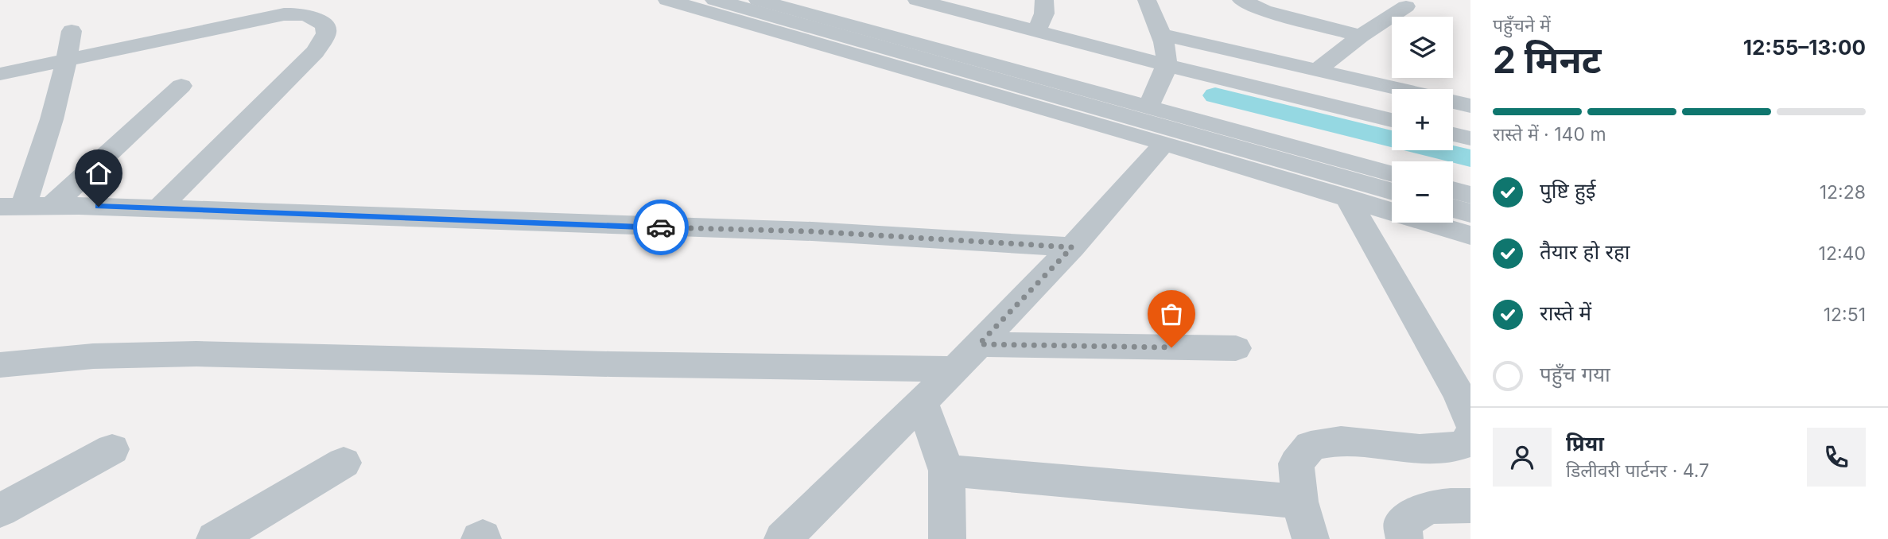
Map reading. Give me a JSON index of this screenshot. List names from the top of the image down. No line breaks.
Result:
{"page":{"heading":["2 मिनट","पहुँचने में","12:55–13:00"],"panel":["प्रिया","डिलीवरी पार्टनर · 4.7"],"map_buttons":["+","−"],"bar":"रास्ते में · 140 m","list":[["पुष्टि हुई","12:28"],["तैयार हो रहा","12:40"],["रास्ते में","12:51"],"पहुँच गया"]}}
